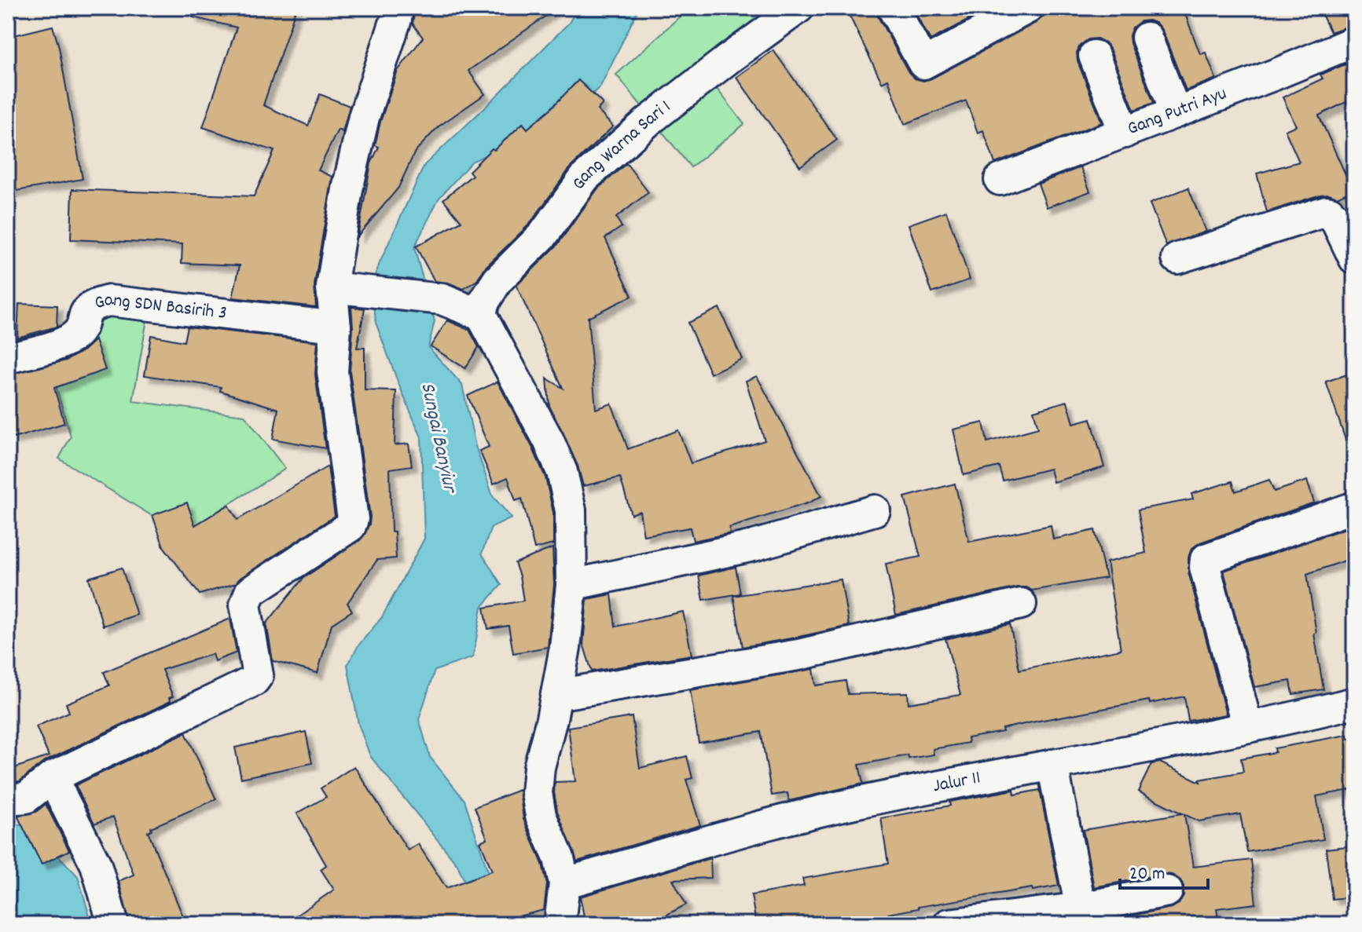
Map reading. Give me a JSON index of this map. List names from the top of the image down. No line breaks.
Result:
{"streets":{"street":["Gang Putri Ayu","Gang Warna Sari 1","Gang SDN Basirih 3","Jalur 11"]},"water":["Sungai Banyiur"],"scale_bar":"20 m"}
